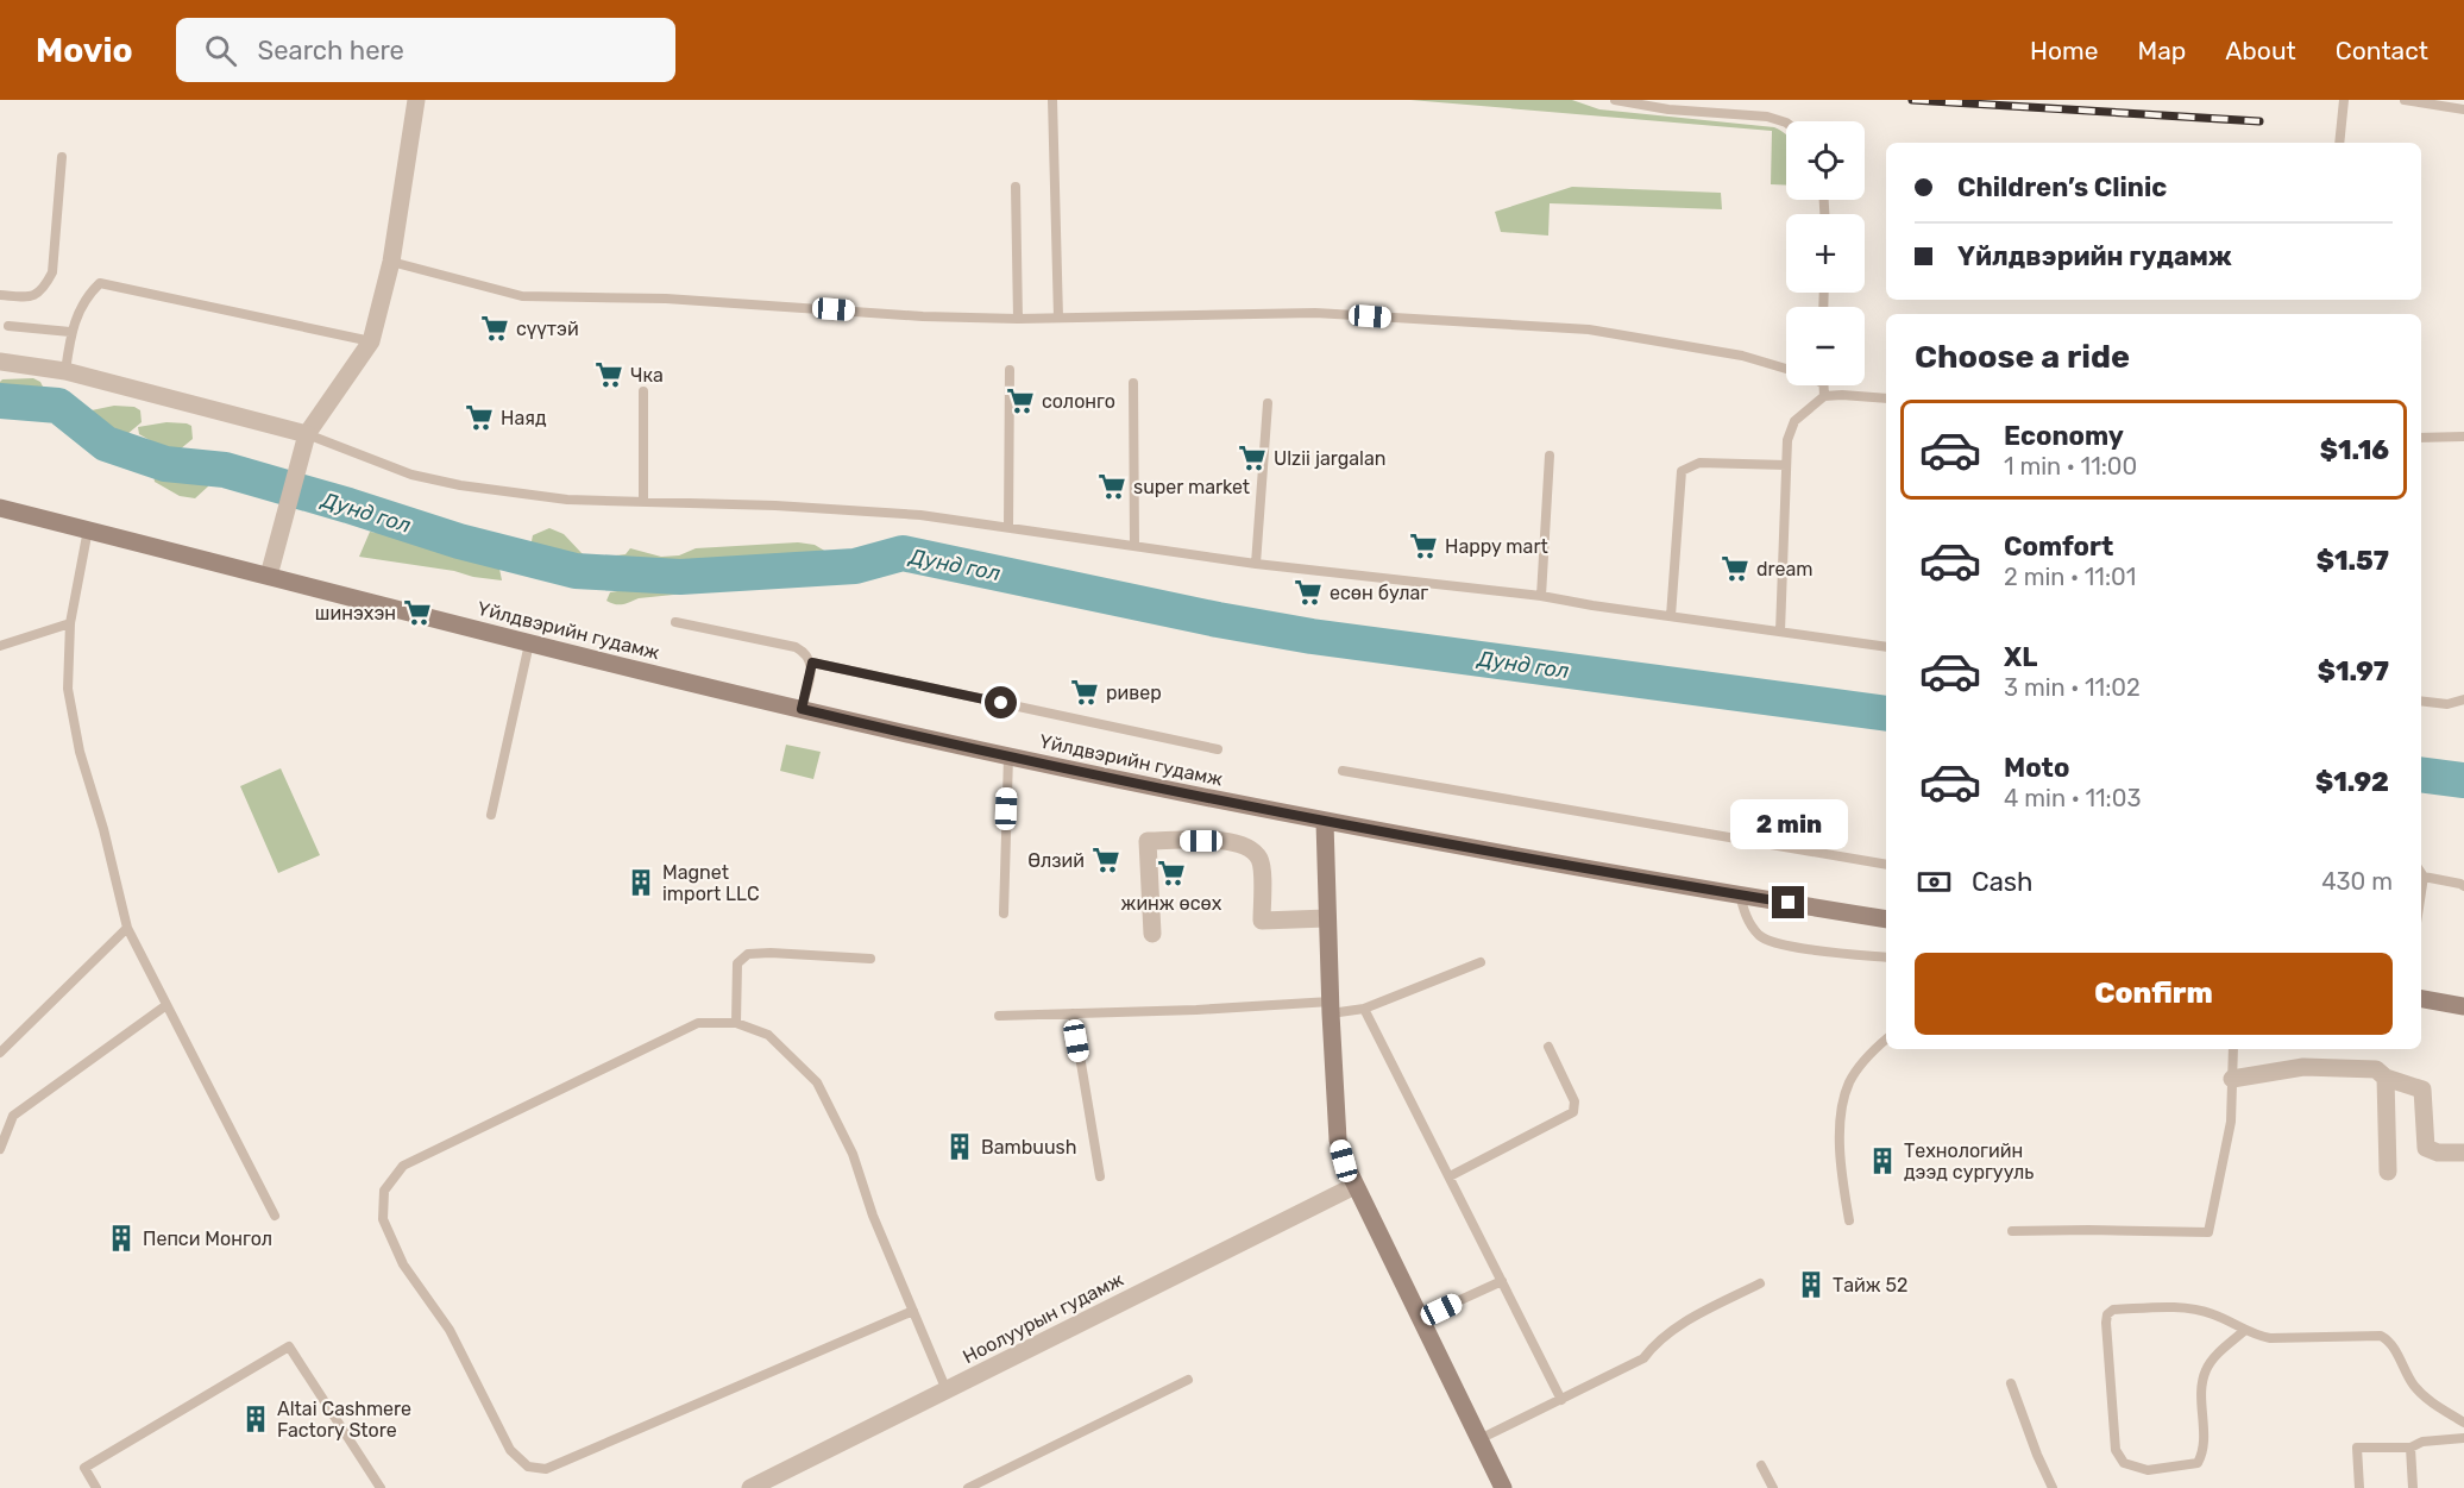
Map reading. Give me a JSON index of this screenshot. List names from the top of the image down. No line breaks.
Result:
{"streets":{"main road":["Yйлдвэрийн гудамж"],"street":["Ноолуурын гудамж"]},"water":["Дунд гол"],"places":{"supermarket":["сүүтэй","Чка","солонго","Наяд","Ulzii jargalan","super market","Happy mart","dream","есөн булаг","шинэхэн","ривер","Өлзий","жинж өсөх"],"building":["Magnet import LLC","Bambuush","Технологийн дээд сургууль","Пепси Монгол","Тайж 52","Altai Cashmere Factory Store"]},"page":{"header":"Movio","search":"Search here","nav":["Home","Map","About","Contact"],"map_buttons":["+","−"],"banner":["Children’s Clinic","Yйлдвэрийн гудамж"],"heading":"Choose a ride","list":[{"name":"Economy","note":"1 min · 11:00","value":"$1.16"},{"name":"Comfort","note":"2 min · 11:01","value":"$1.57"},{"name":"XL","note":"3 min · 11:02","value":"$1.97"},{"name":"Moto","note":"4 min · 11:03","value":"$1.92"}],"bubble":"2 min","pay":["Cash","430 m"],"buttons":"Confirm"}}
